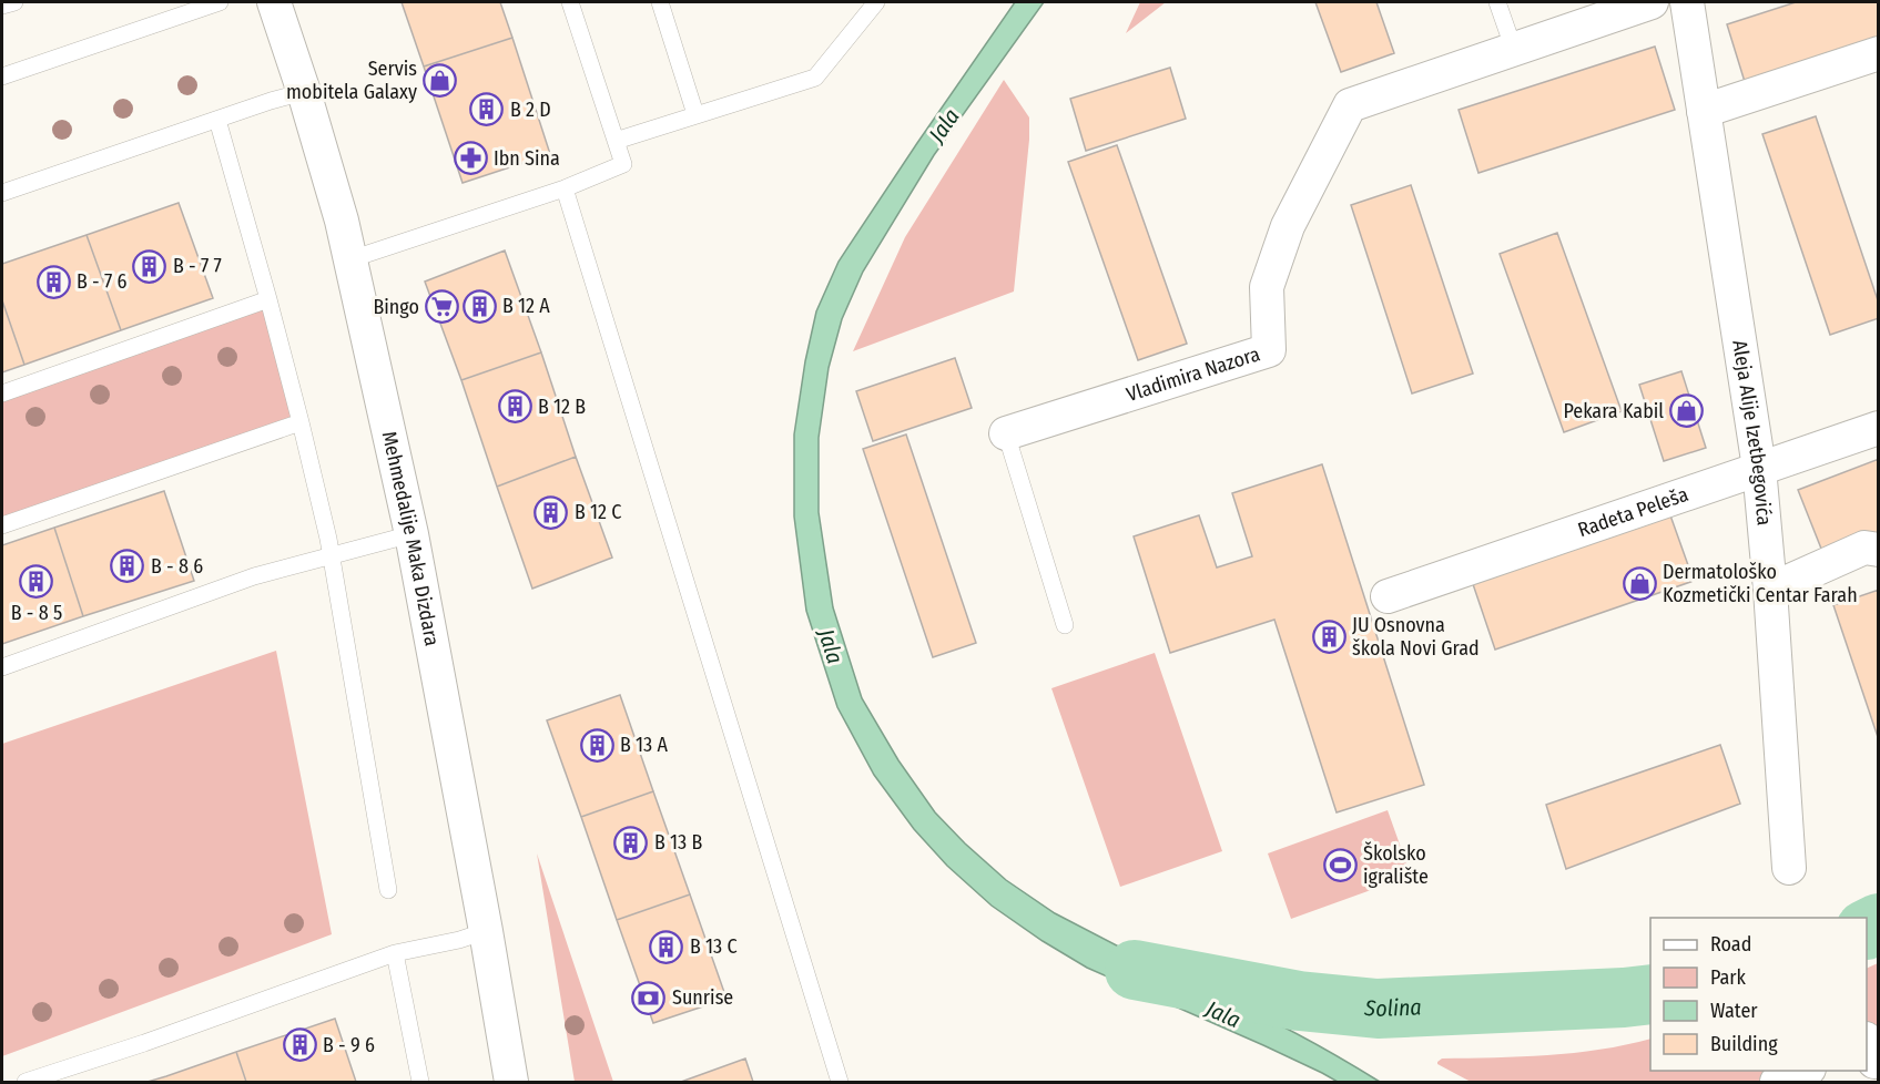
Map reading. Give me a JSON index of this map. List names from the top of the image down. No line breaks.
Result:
{"streets":{"street":["Vladimira Nazora","Aleja Alije Izetbegovića","Radeta Peleša","Mehmedalije Maka Dizdara"]},"crossings":[["Aleja Alije Izetbegovića","Radeta Peleša"]],"water":["Jala","Solina"],"places":{"shop":["Servis mobitela Galaxy","Pekara Kabil","Dermatološko Kozmetički Centar Farah"],"building":["B 2 D","B - 7 7","B - 7 6","B 12 A","B 12 B","B 12 C","B - 8 6","B - 8 5","JU Osnovna škola Novi Grad","B 13 A","B 13 B","B 13 C","B - 9 6"],"pharmacy":["Ibn Sina"],"supermarket":["Bingo"],"sports":["Školsko igralište"],"bank":["Sunrise"]},"legend":["Road","Park","Water","Building"]}
